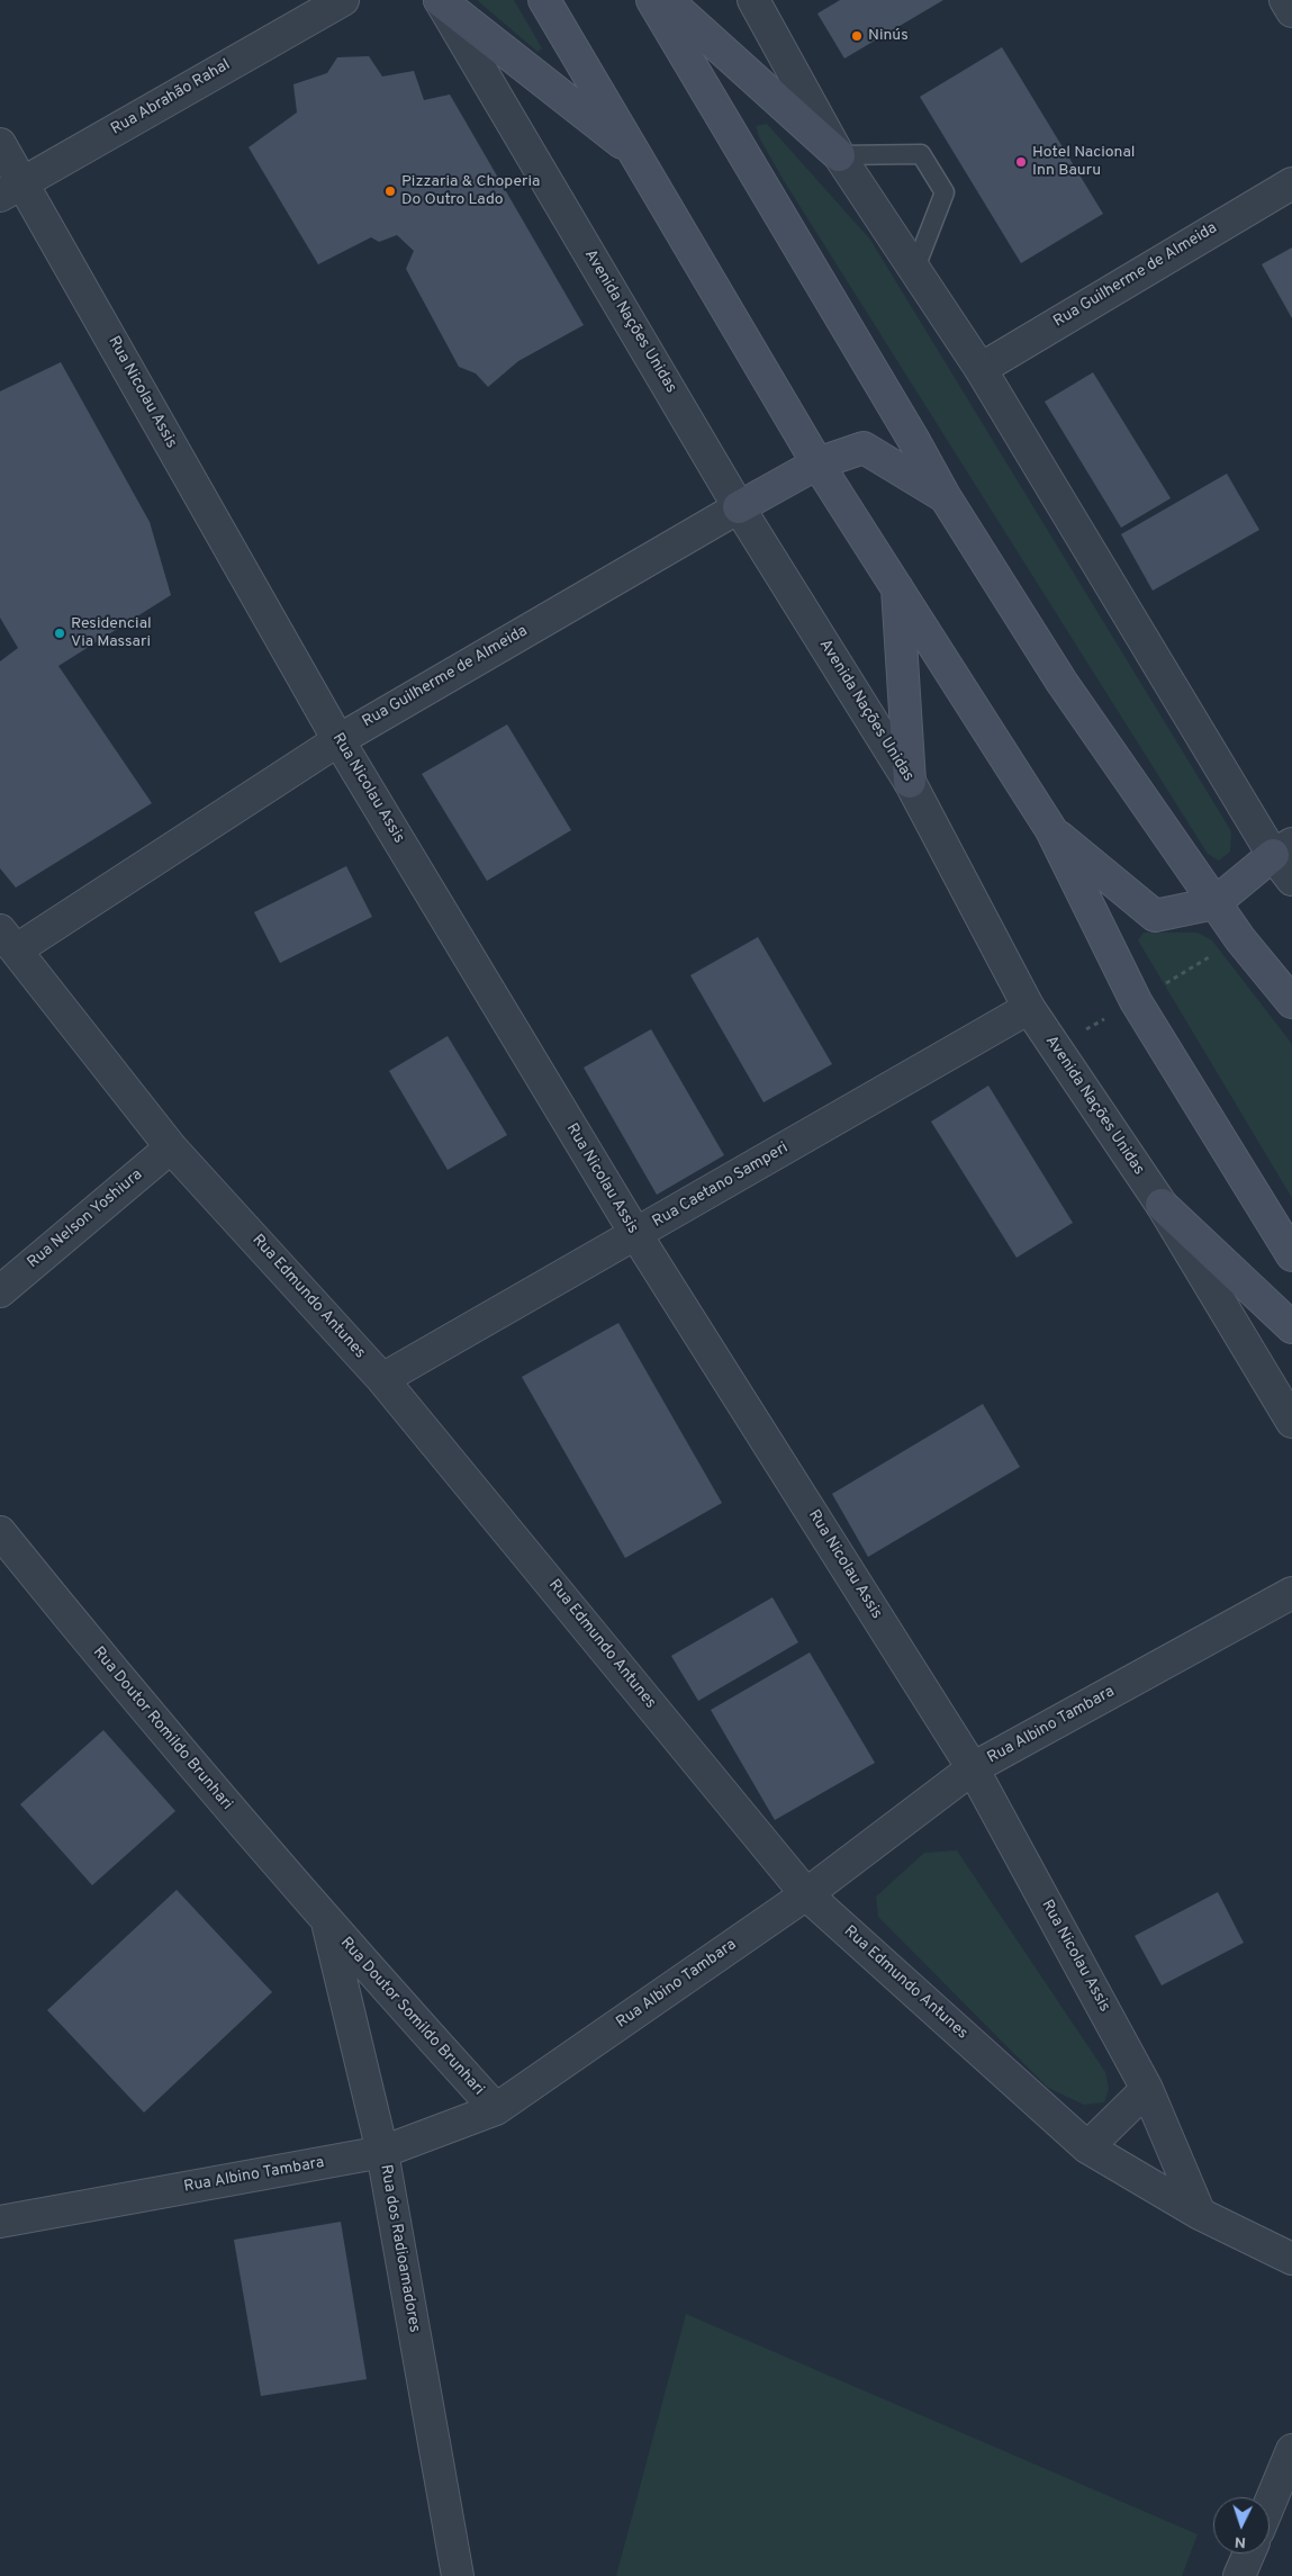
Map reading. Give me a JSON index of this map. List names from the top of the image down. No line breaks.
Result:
{"streets":{"street":["Rua Abrahão Rahal","Rua Guilherme de Almeida","Avenida Nações Unidas","Rua Nicolau Assis","Rua Caetano Samperi","Rua Nelson Yoshiura","Rua Edmundo Antunes","Rua Albino Tambara","Rua Doutor Romildo Brunhari","Rua Doutor Somildo Brunhari","Rua dos Radioamadores"]},"crossings":[["Rua Abrahão Rahal","Rua Nicolau Assis"],["Rua Guilherme de Almeida","Avenida Nações Unidas"],["Rua Guilherme de Almeida","Rua Nicolau Assis"],["Rua Guilherme de Almeida","Rua Edmundo Antunes"],["Avenida Nações Unidas","Rua Caetano Samperi"],["Rua Nicolau Assis","Rua Caetano Samperi"],["Rua Nicolau Assis","Rua Edmundo Antunes"],["Rua Nicolau Assis","Rua Albino Tambara"],["Rua Caetano Samperi","Rua Edmundo Antunes"],["Rua Nelson Yoshiura","Rua Edmundo Antunes"],["Rua Edmundo Antunes","Rua Albino Tambara"],["Rua Albino Tambara","Rua Doutor Somildo Brunhari"],["Rua Albino Tambara","Rua dos Radioamadores"],["Rua Doutor Romildo Brunhari","Rua Doutor Somildo Brunhari"],["Rua Doutor Romildo Brunhari","Rua dos Radioamadores"],["Rua Doutor Somildo Brunhari","Rua dos Radioamadores"]],"places":["Ninu´s","Hotel Nacional Inn Bauru","Pizzaria & Choperia Do Outro Lado","Residencial Via Massari"],"north":"bottom"}
